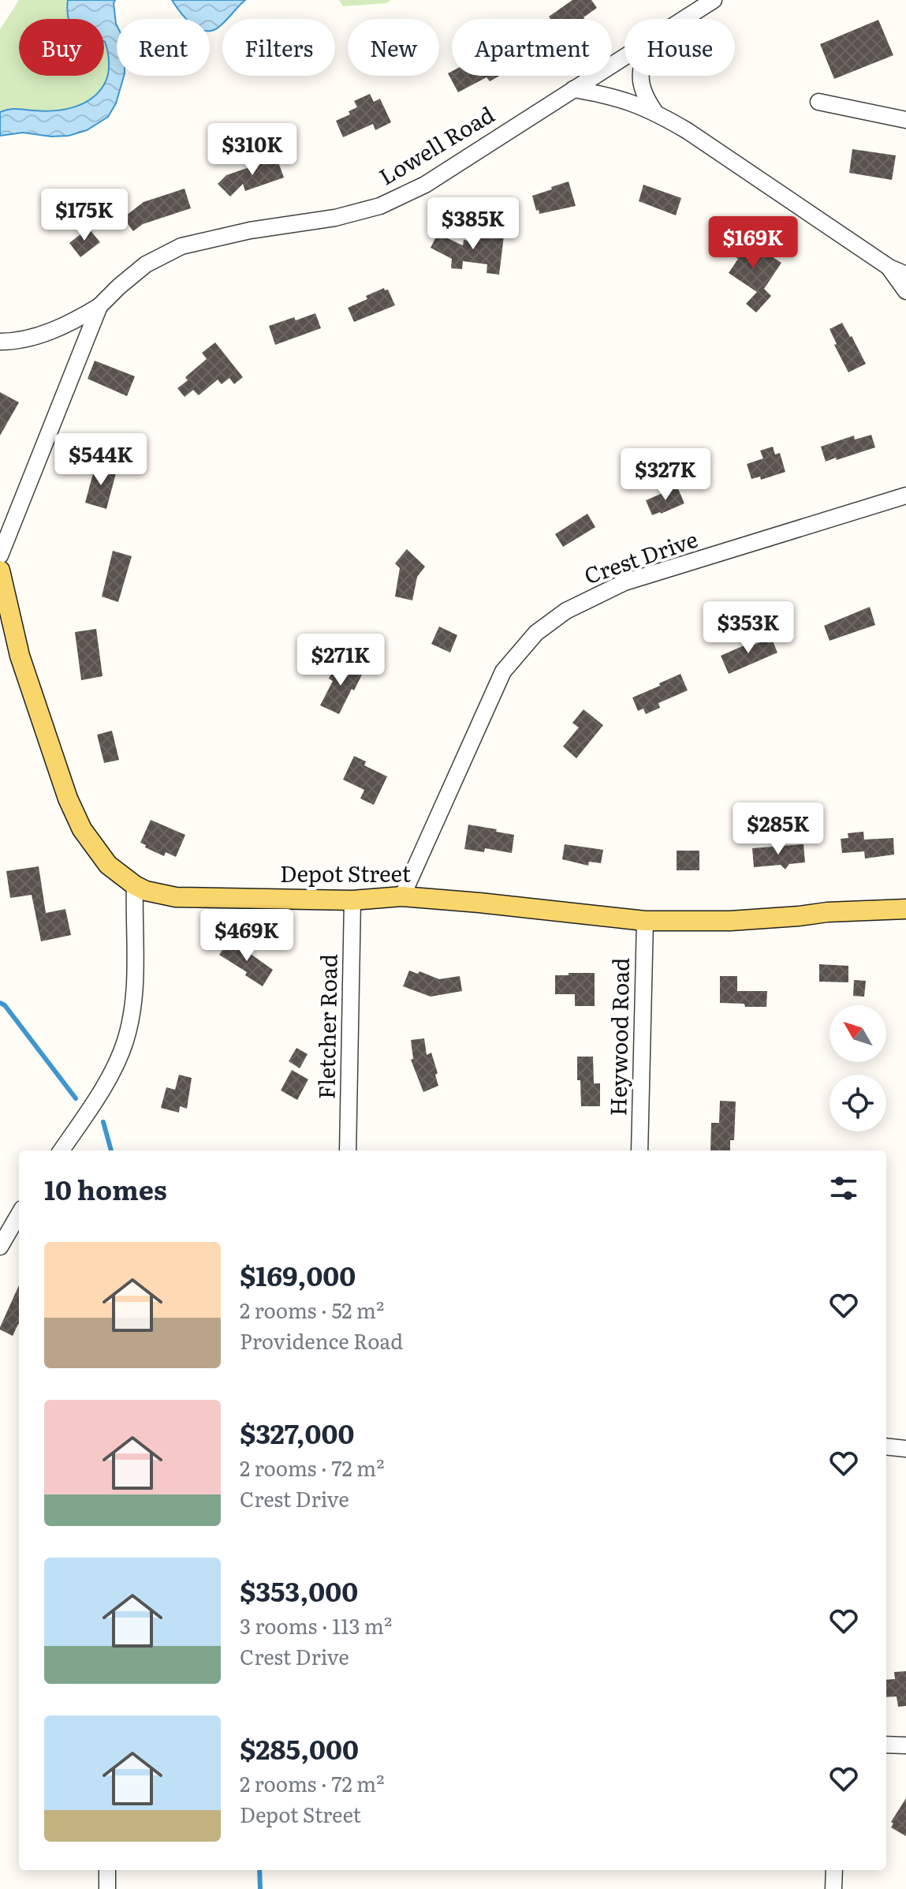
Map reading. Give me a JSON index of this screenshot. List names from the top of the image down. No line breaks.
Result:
{"streets":{"main road":["Depot Street"],"street":["Lowell Road","Crest Drive","Fletcher Road","Heywood Road"]},"crossings":[["Crest Drive","Depot Street"],["Depot Street","Fletcher Road"],["Depot Street","Heywood Road"]],"north":"top left","page":{"chip":["Buy","Rent","Filters","New","Apartment","House"],"price":["$310K","$175K","$385K","$169K","$544K","$327K","$353K","$271K","$285K","$469K"],"heading":"10 homes","list":[{"name":"$169,000","note":"2 rooms · 52 m² · Providence Road"},{"name":"$327,000","note":"2 rooms · 72 m² · Crest Drive"},{"name":"$353,000","note":"3 rooms · 113 m² · Crest Drive"},{"name":"$285,000","note":"2 rooms · 72 m² · Depot Street"}]}}
